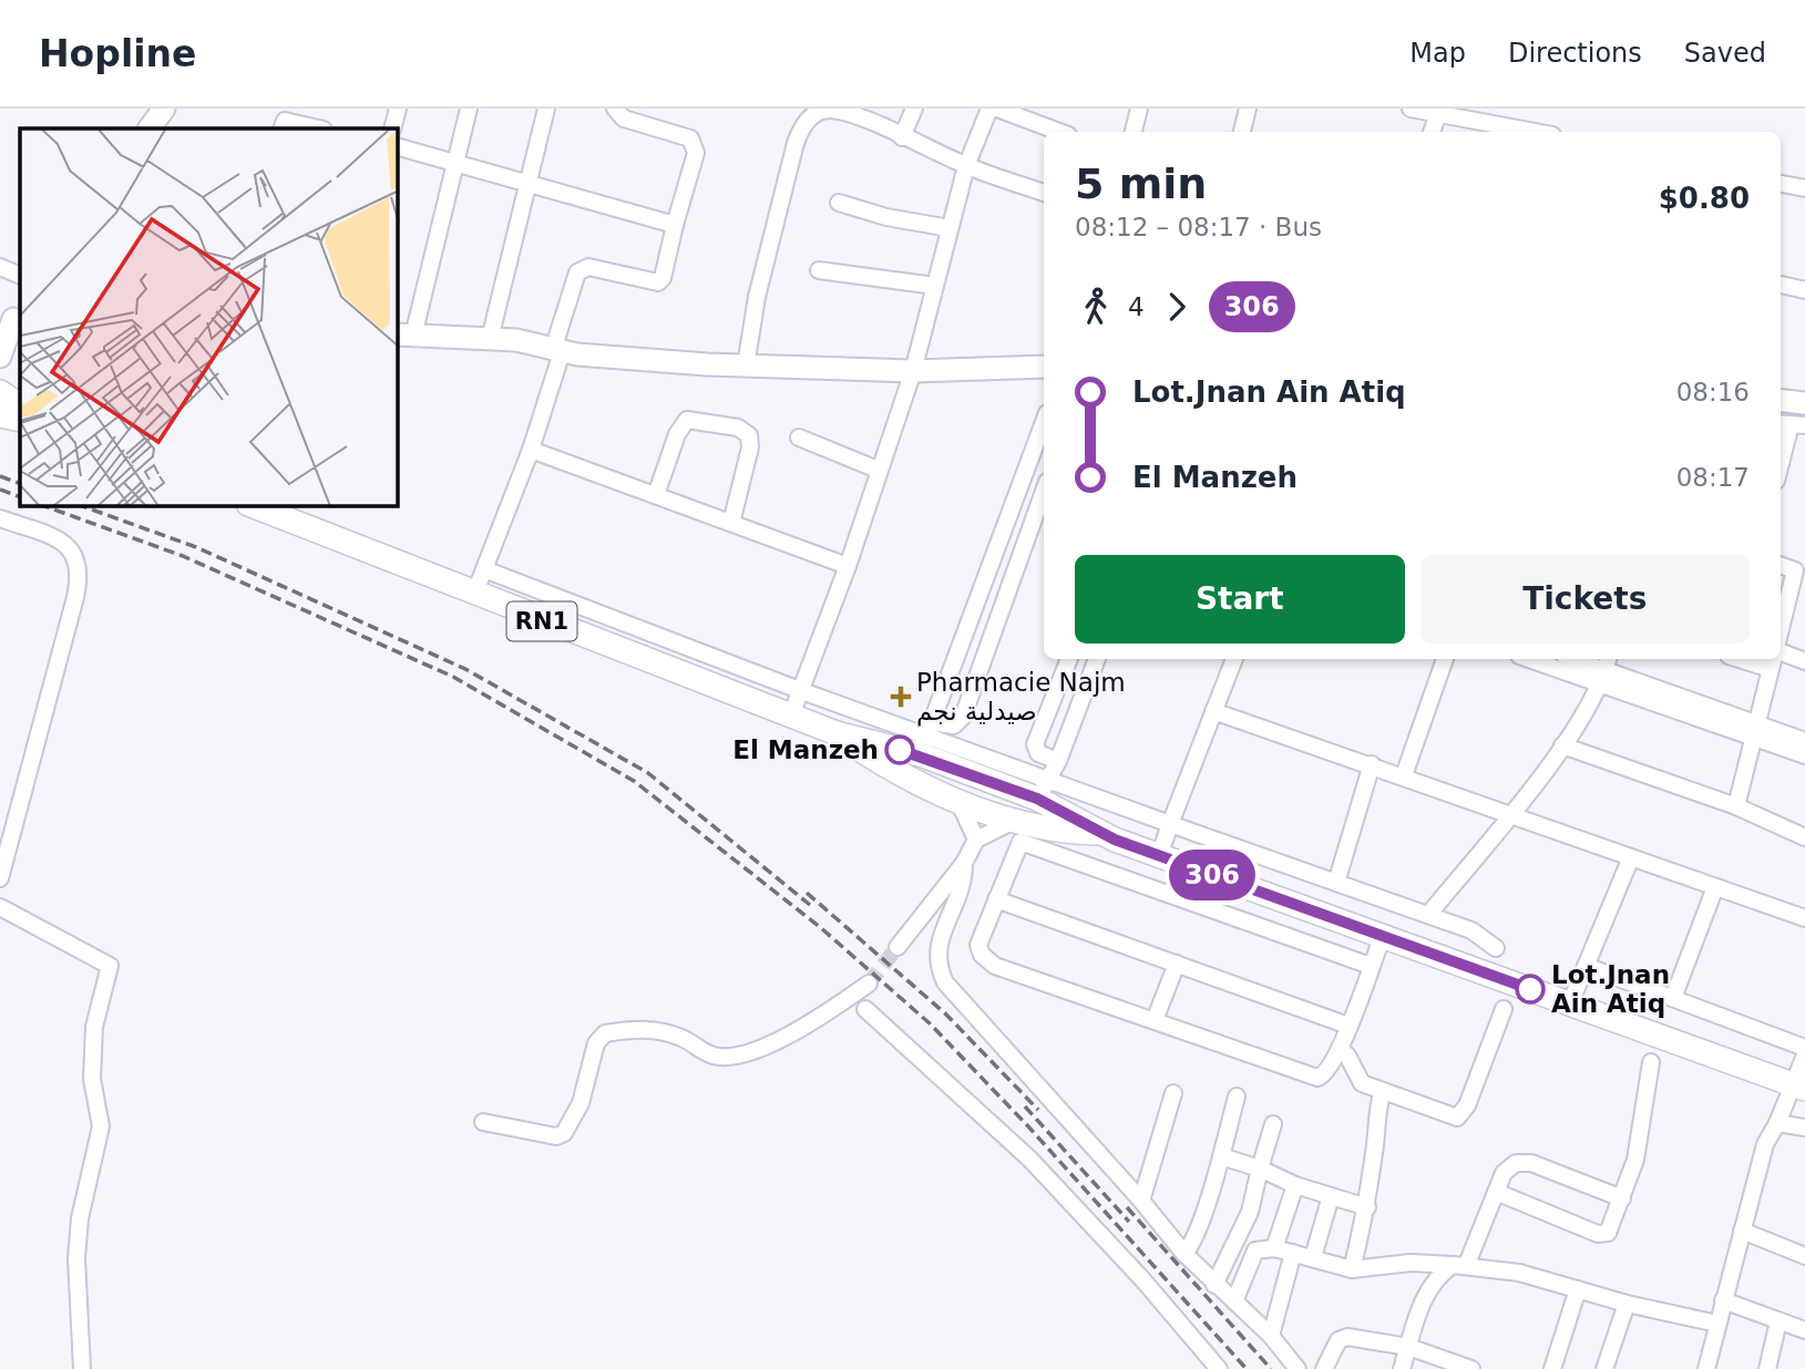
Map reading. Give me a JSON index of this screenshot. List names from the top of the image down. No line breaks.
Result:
{"streets":{"main road":["RN1"]},"places":{"health":["Pharmacie Najm صيدلية نجم"],"other":["El Manzeh","Lot.Jnan Ain Atiq"]},"lines":["bus line 306"],"page":{"header":"Hopline","nav":["Map","Directions","Saved"],"on_map":"306","heading":["5 min","08:12 – 08:17 · Bus","$0.80"],"legs":["4","306"],"list":[{"name":"Lot.Jnan Ain Atiq","value":"08:16"},{"name":"El Manzeh","value":"08:17"}],"buttons":["Start","Tickets"]}}
